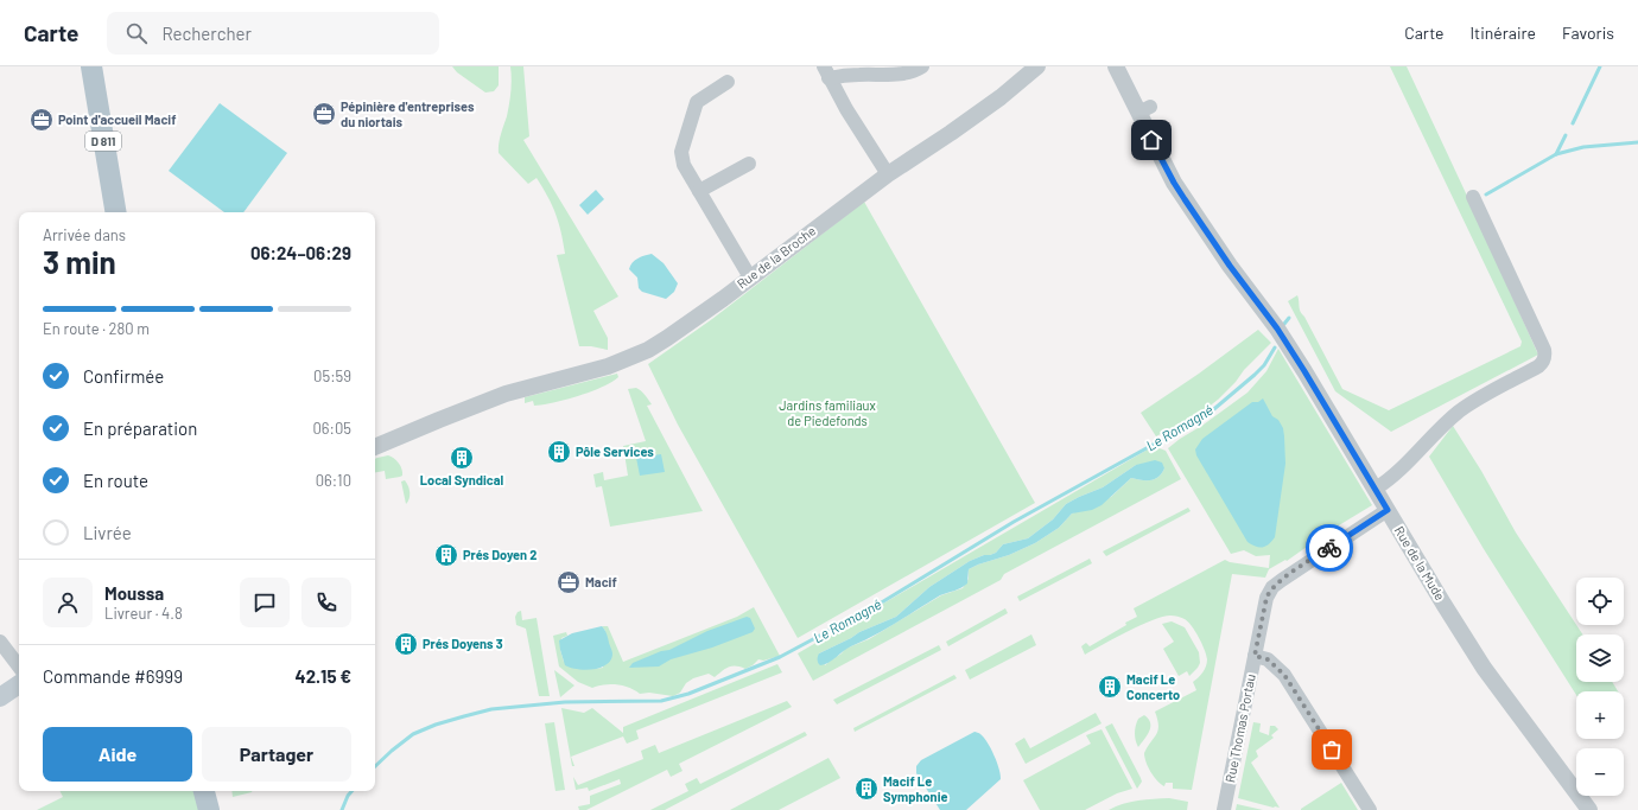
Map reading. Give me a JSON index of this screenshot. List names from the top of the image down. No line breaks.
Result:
{"streets":{"main road":["D 811"],"street":["Rue de la Broche","Rue de la Mude","Rue Thomas Portau"]},"crossings":[["Rue de la Mude","Rue Thomas Portau"]],"water":["Le Romagné"],"parks":["Jardins familiaux de Piedefonds"],"places":{"office":["Pépinière d'entreprises du niortais","Point d'accueil Macif","Macif"],"building":["Pôle Services","Local Syndical","Prés Doyen 2","Prés Doyens 3","Macif Le Concerto","Macif Le Symphonie"]},"page":{"header":"Carte","search":"Rechercher","nav":["Carte","Itinéraire","Favoris"],"heading":["3 min","Arrivée dans","06:24–06:29"],"panel":["Moussa","Livreur · 4.8","Commande #6999","42.15 €"],"bar":"En route · 280 m","list":[["Confirmée","05:59"],["En préparation","06:05"],["En route","06:10"],"Livrée"],"map_buttons":["+","−"],"buttons":["Aide","Partager"]}}
